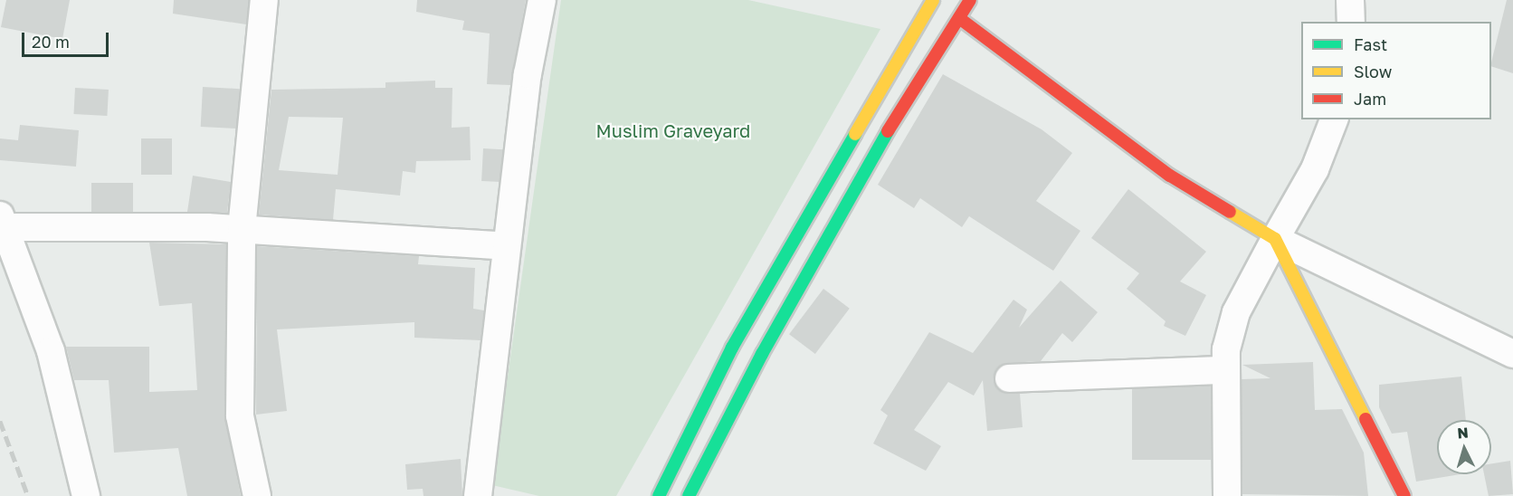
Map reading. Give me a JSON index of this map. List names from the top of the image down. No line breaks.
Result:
{"parks":["Muslim Graveyard"],"legend":["Fast","Slow","Jam"],"scale_bar":"20 m","north":"top"}
